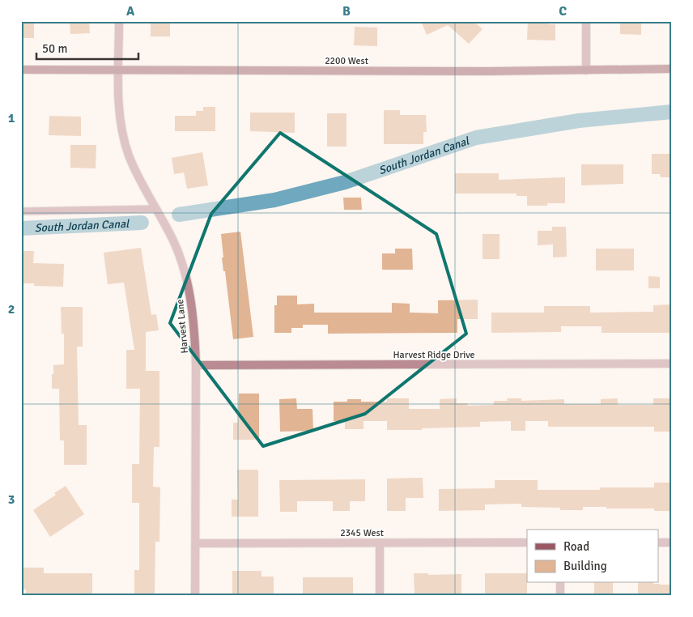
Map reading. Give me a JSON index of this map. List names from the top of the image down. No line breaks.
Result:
{"streets":{"street":["2200 West","Harvest Lane","Harvest Ridge Drive","2345 West"]},"crossings":[["2200 West","Harvest Lane"],["Harvest Lane","Harvest Ridge Drive"],["Harvest Lane","2345 West"]],"water":["South Jordan Canal"],"legend":["Road","Building"],"scale_bar":"50 m","grid":{"columns":["A","B","C"],"rows":["1","2","3"]}}
